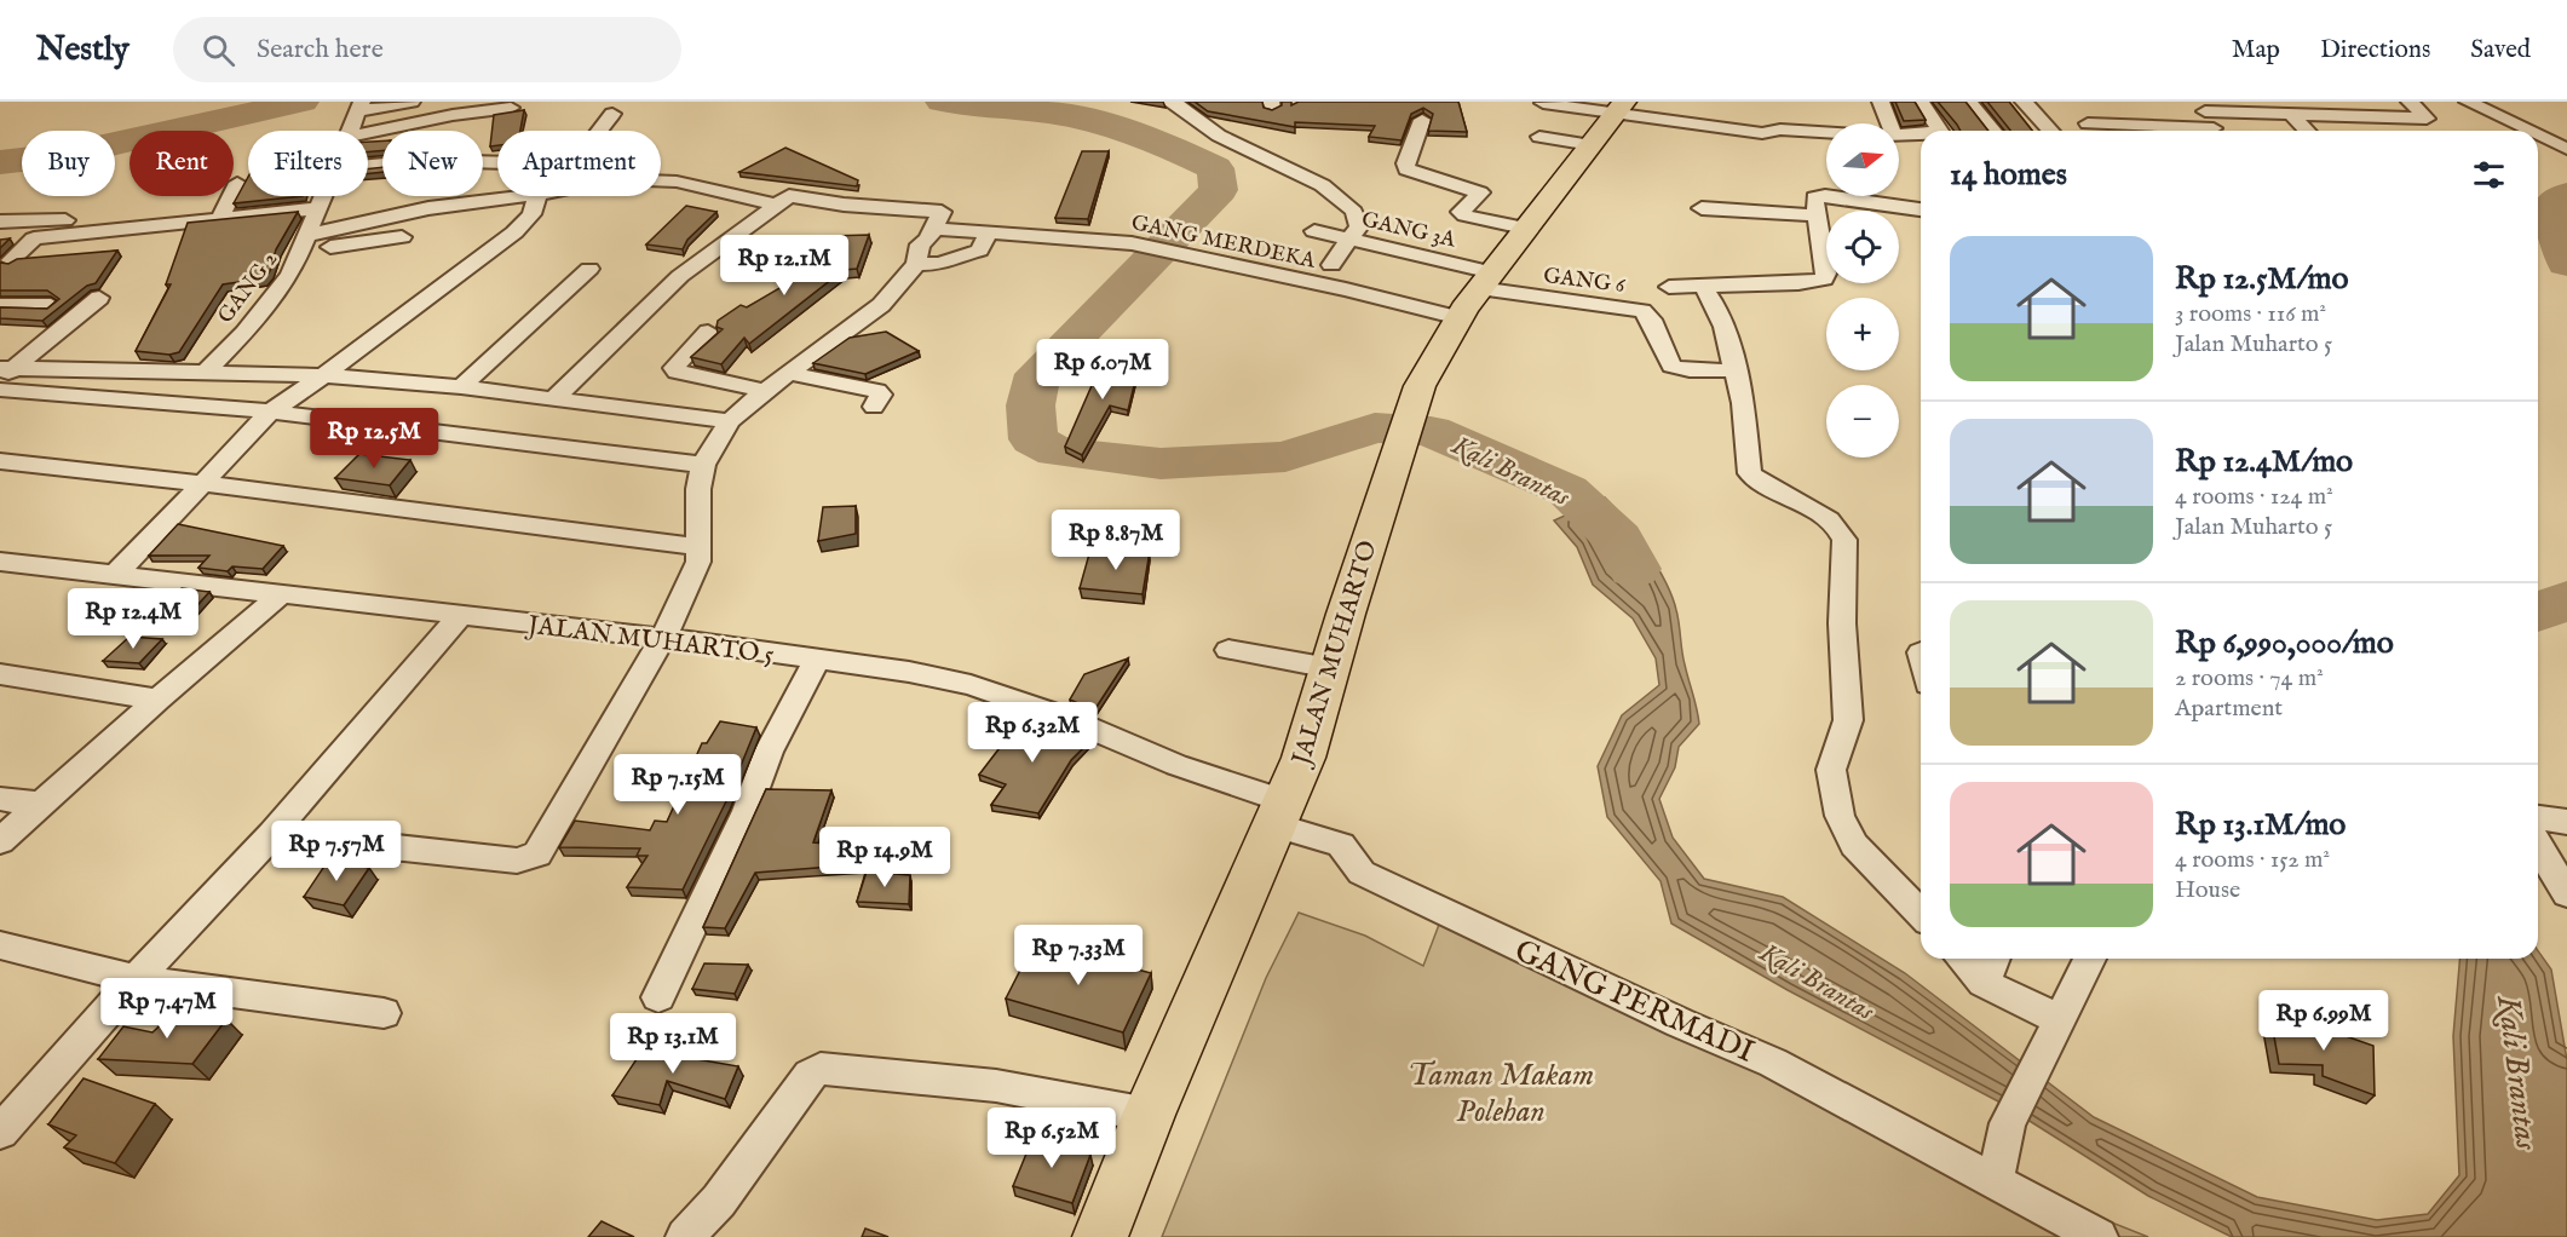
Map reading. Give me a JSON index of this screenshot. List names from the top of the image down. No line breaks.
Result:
{"streets":{"main road":["JALAN MUHARTO"],"street":["GANG 3A","GANG MERDEKA","GANG 6","GANG 2","JALAN MUHARTO 5","GANG PERMADI"]},"crossings":[["GANG 3A","GANG 6"],["GANG 3A","JALAN MUHARTO"],["GANG MERDEKA","GANG 2"],["GANG MERDEKA","JALAN MUHARTO"],["GANG 6","JALAN MUHARTO"],["JALAN MUHARTO 5","JALAN MUHARTO"],["JALAN MUHARTO 5","GANG PERMADI"],["JALAN MUHARTO","GANG PERMADI"]],"water":["Kali Brantas"],"parks":["Taman Makam Polehan"],"north":"right","page":{"header":"Nestly","search":"Search here","nav":["Map","Directions","Saved"],"map_buttons":["+","−"],"chip":["Buy","Rent","Filters","New","Apartment"],"heading":"14 homes","list":[{"name":"Rp 12.5M/mo","note":"3 rooms · 116 m² · Jalan Muharto 5"},{"name":"Rp 12.4M/mo","note":"4 rooms · 124 m² · Jalan Muharto 5"},{"name":"Rp 6,990,000/mo","note":"2 rooms · 74 m² · Apartment"},{"name":"Rp 13.1M/mo","note":"4 rooms · 152 m² · House"}],"price":["Rp 12.1M","Rp 6.07M","Rp 12.5M","Rp 8.87M","Rp 12.4M","Rp 6.32M","Rp 7.15M","Rp 7.57M","Rp 14.9M","Rp 7.33M","Rp 7.47M","Rp 6.99M","Rp 13.1M","Rp 6.52M"]}}
